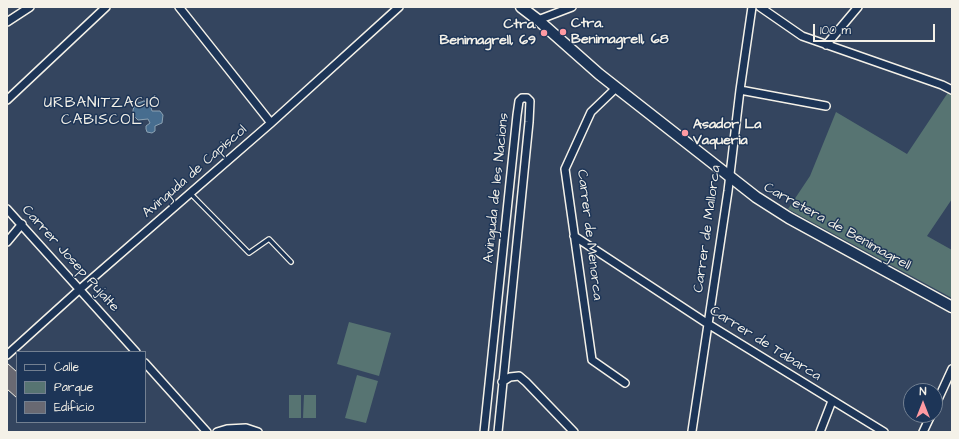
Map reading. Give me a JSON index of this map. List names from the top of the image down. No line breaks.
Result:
{"streets":{"street":["Avinguda de Capiscol","Avinguda de les Nacions","Carretera de Benimagrell","Carrer de Mallorca","Carrer de Menorca","Carrer Josep Pujalte","Carrer de Tabarca"]},"crossings":[["Avinguda de Capiscol","Carrer Josep Pujalte"],["Carretera de Benimagrell","Carrer de Mallorca"],["Carretera de Benimagrell","Carrer de Menorca"],["Carrer de Mallorca","Carrer de Tabarca"],["Carrer de Menorca","Carrer de Tabarca"]],"districts":["URBANITZACIÓ CABISCOL"],"places":["Ctra. Benimagrell, 68","Ctra. Benimagrell, 69","Asador La Vaqueria"],"legend":["Calle","Parque","Edificio"],"scale_bar":"100 m","north":"top"}
